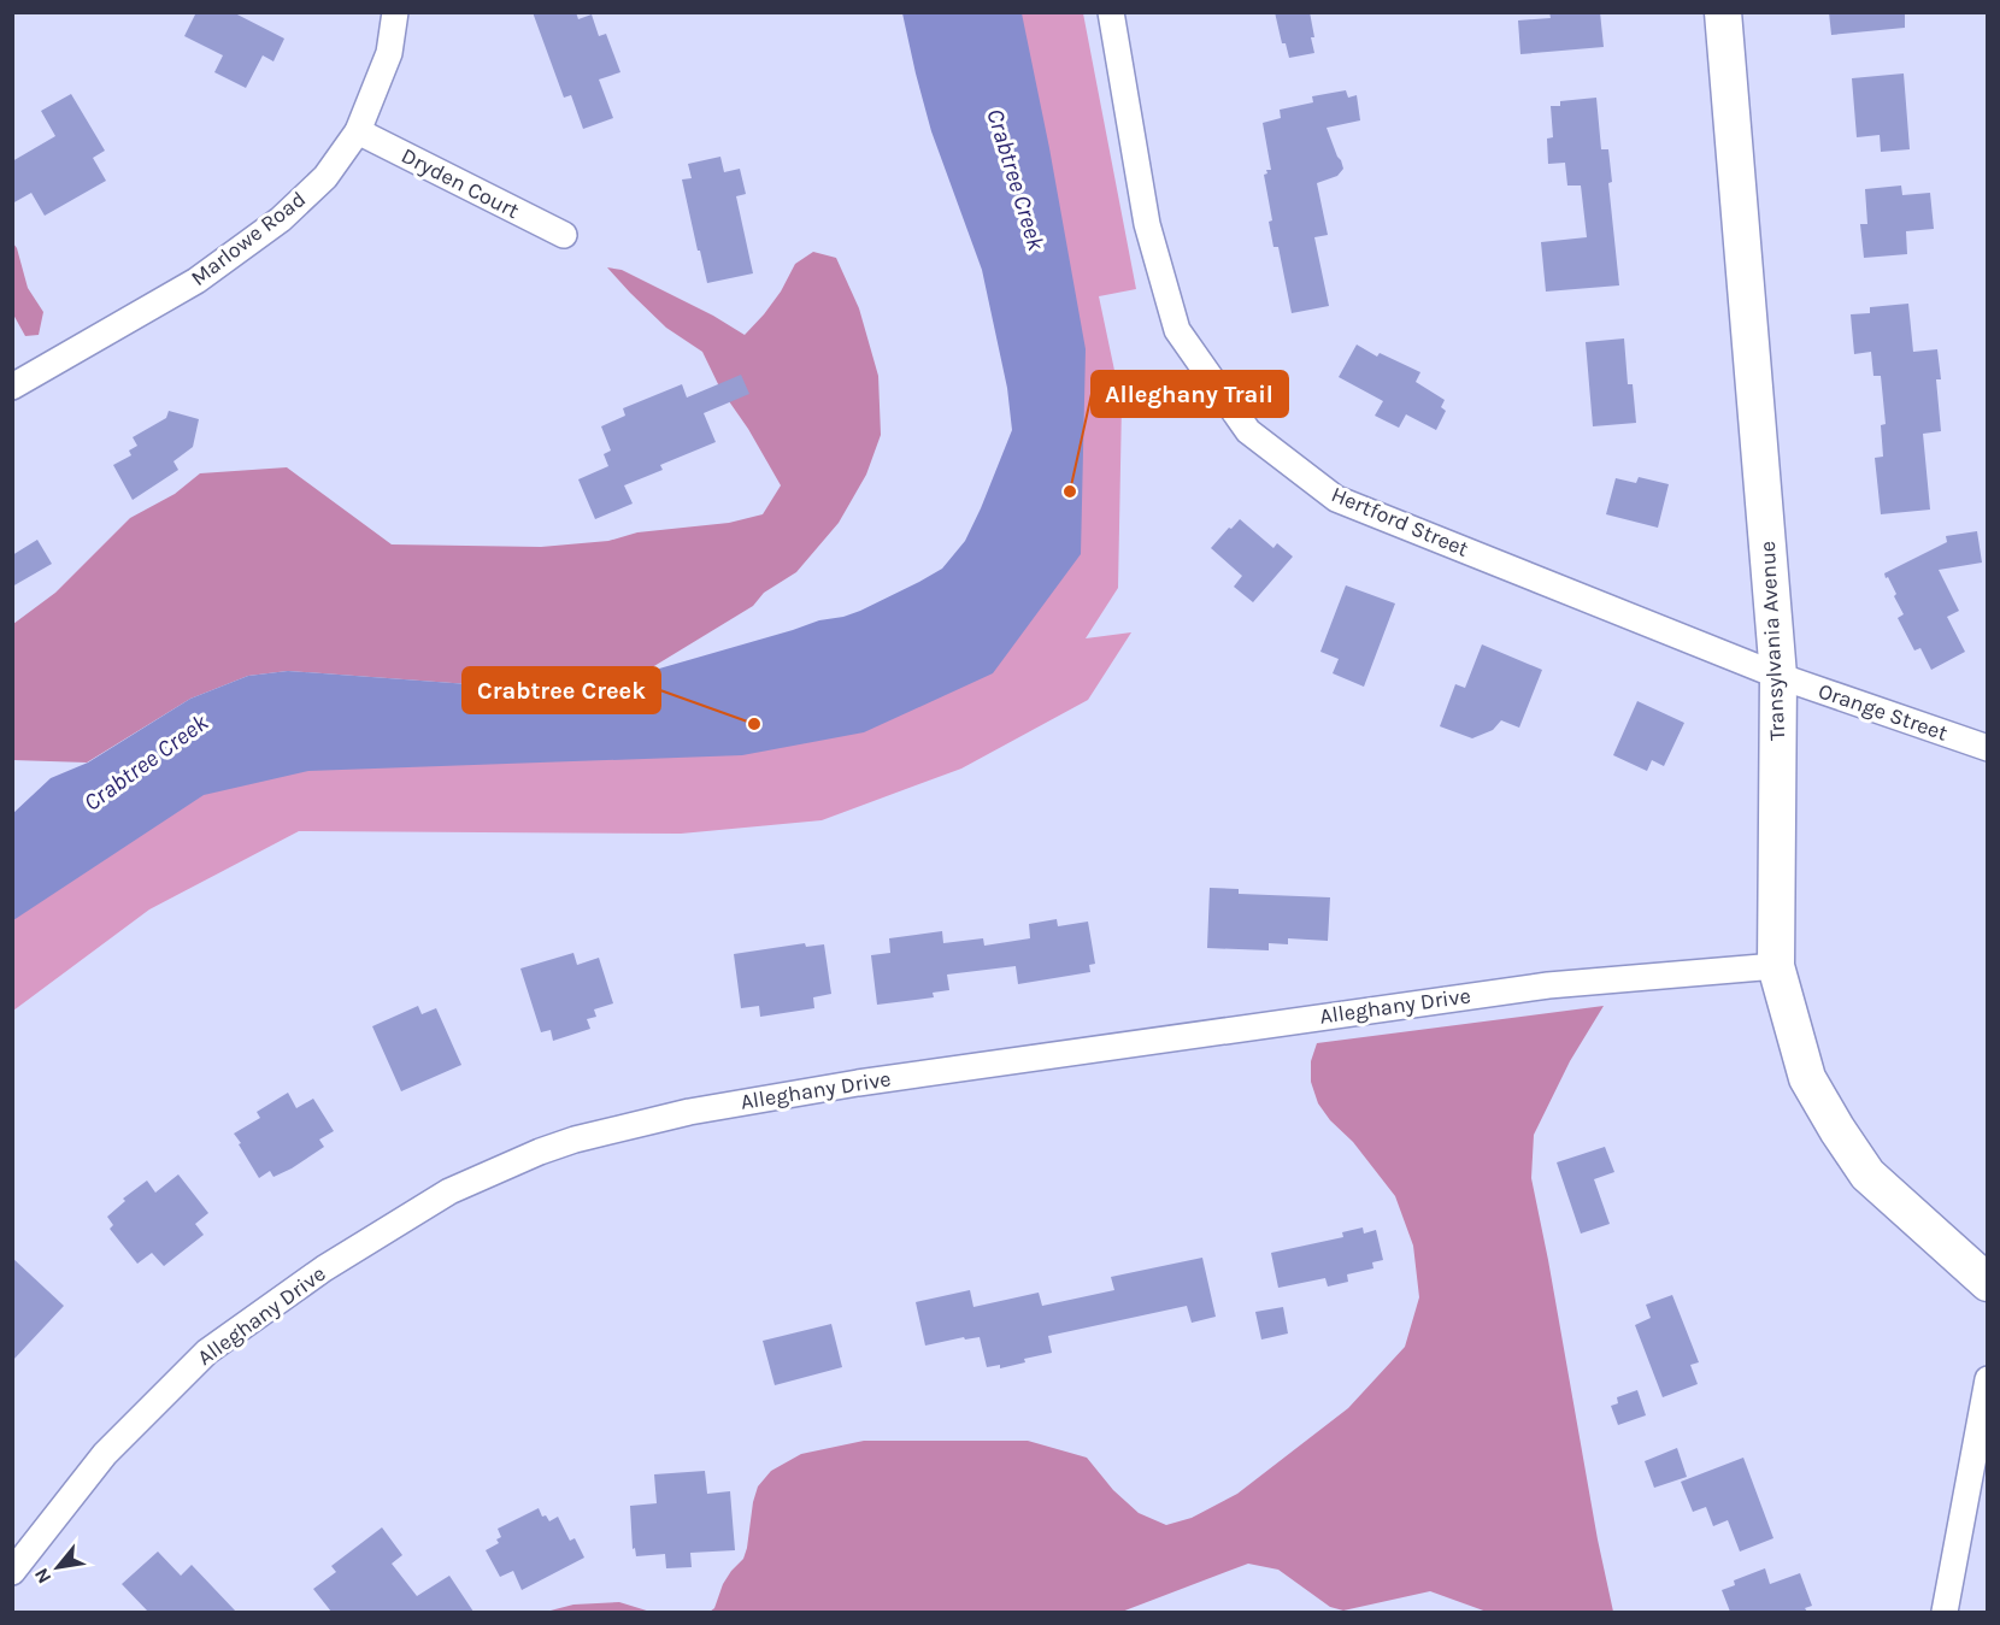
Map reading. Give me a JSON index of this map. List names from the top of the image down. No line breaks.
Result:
{"streets":{"street":["Dryden Court","Marlowe Road","Hertford Street","Transylvania Avenue","Orange Street","Alleghany Drive"]},"crossings":[["Dryden Court","Marlowe Road"],["Hertford Street","Transylvania Avenue"],["Hertford Street","Orange Street"],["Transylvania Avenue","Orange Street"],["Transylvania Avenue","Alleghany Drive"]],"water":["Crabtree Creek"],"places":["Alleghany Trail","Crabtree Creek"],"north":"bottom left"}
